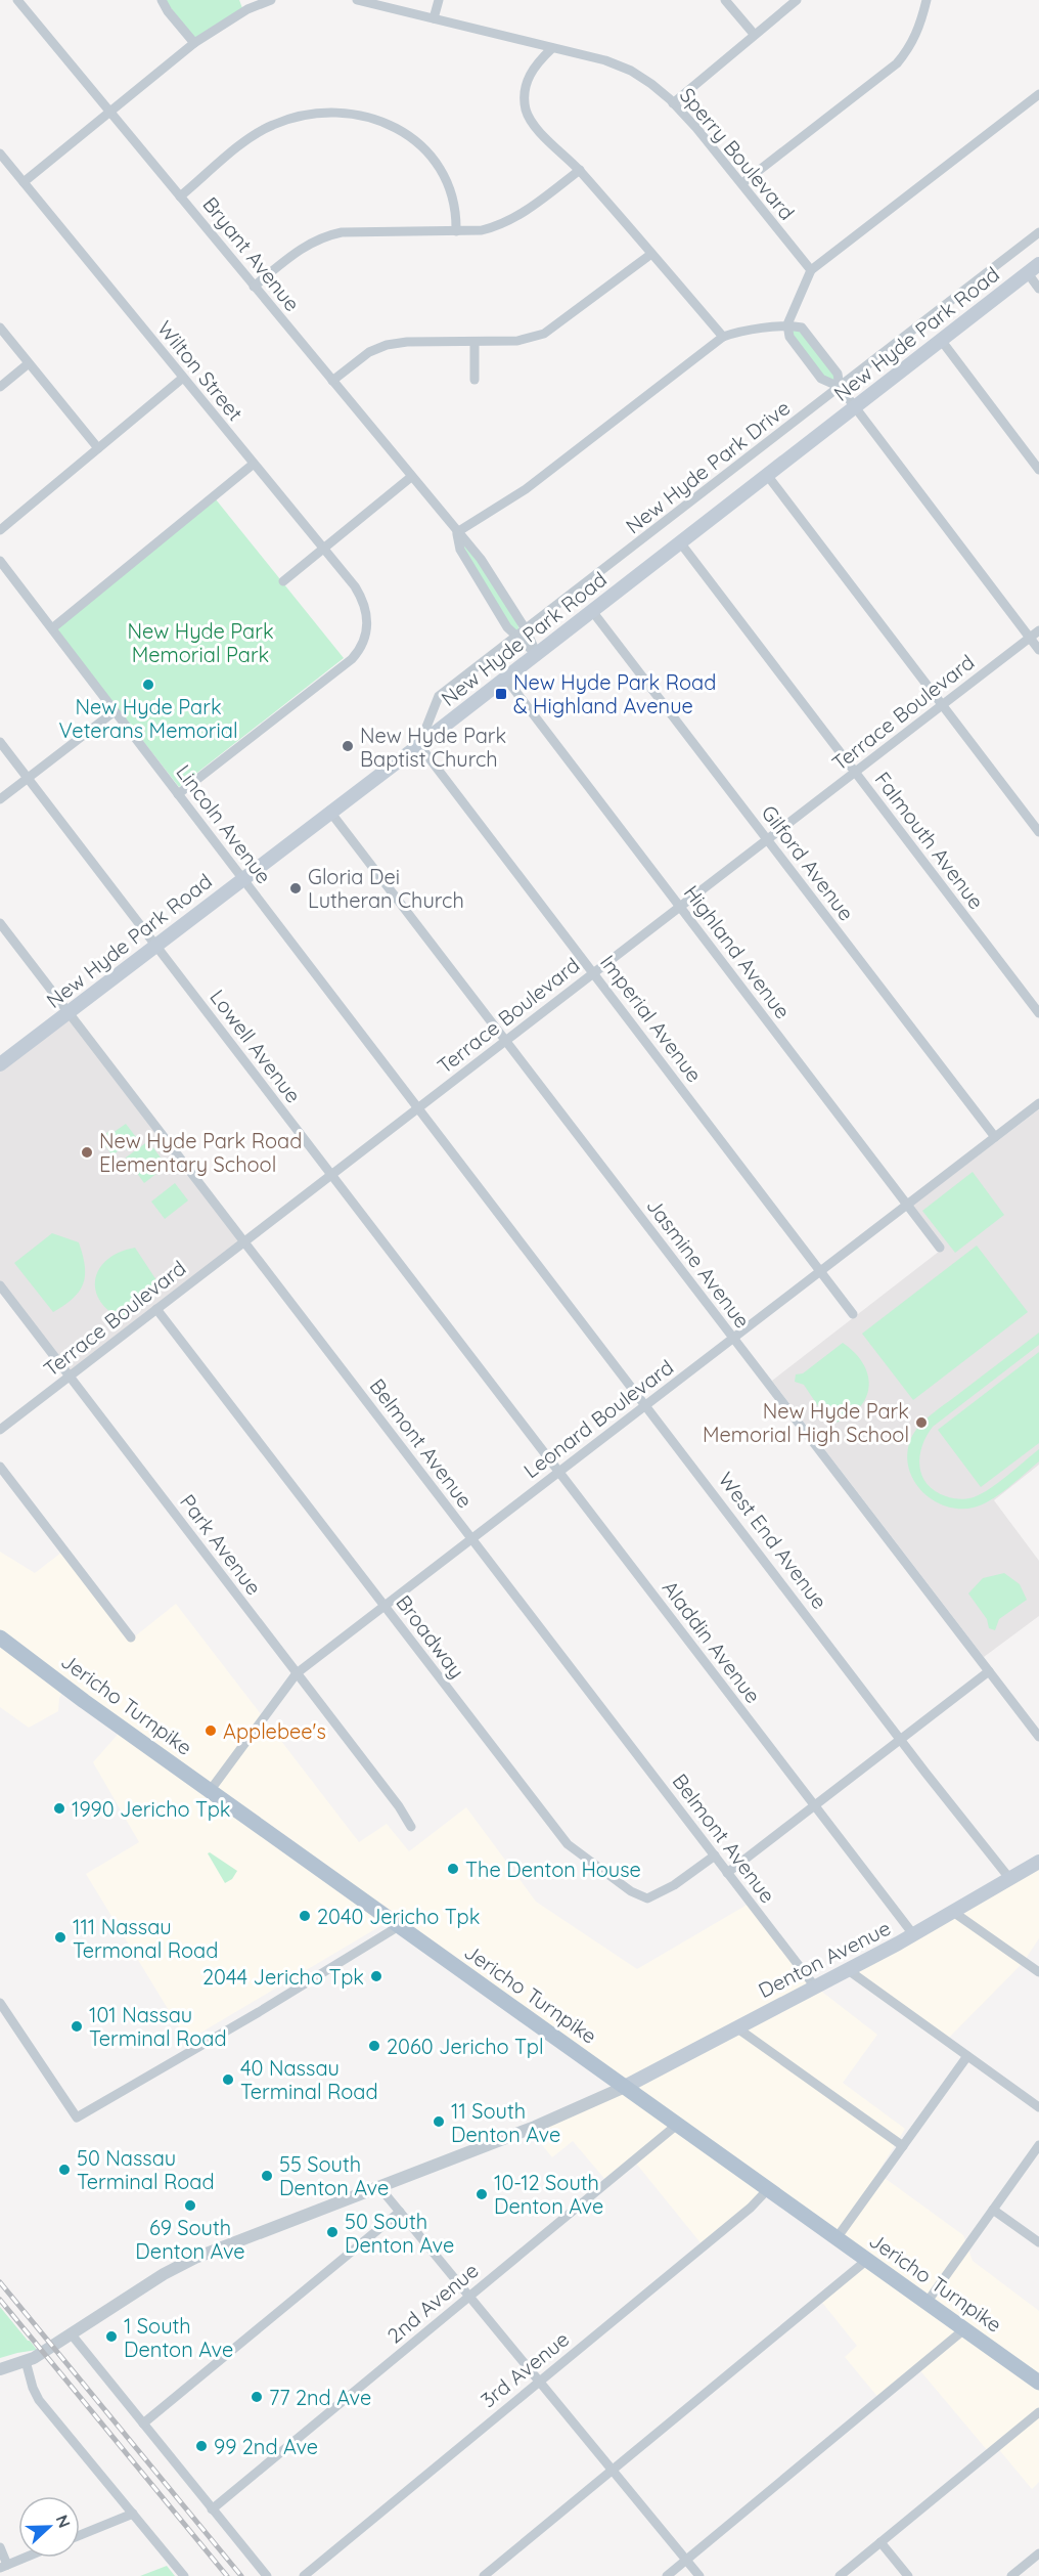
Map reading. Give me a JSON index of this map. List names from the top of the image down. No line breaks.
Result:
{"streets":{"main road":["New Hyde Park Road","Jericho Turnpike","Denton Avenue"],"street":["Sperry Boulevard","Bryant Avenue","Wilton Street","New Hyde Park Drive","Terrace Boulevard","Lincoln Avenue","Falmouth Avenue","Gilford Avenue","Highland Avenue","Imperial Avenue","Lowell Avenue","Jasmine Avenue","Leonard Boulevard","Belmont Avenue","West End Avenue","Park Avenue","Broadway","Aladdin Avenue","2nd Avenue","3rd Avenue"]},"crossings":[["Bryant Avenue","New Hyde Park Road"],["Bryant Avenue","New Hyde Park Drive"],["New Hyde Park Road","New Hyde Park Drive"],["New Hyde Park Road","Lincoln Avenue"],["New Hyde Park Road","Falmouth Avenue"],["New Hyde Park Road","Gilford Avenue"],["New Hyde Park Road","Highland Avenue"],["New Hyde Park Road","Imperial Avenue"],["New Hyde Park Road","Lowell Avenue"],["New Hyde Park Road","Jasmine Avenue"],["New Hyde Park Road","Belmont Avenue"],["Wilton Street","Lincoln Avenue"],["New Hyde Park Drive","Imperial Avenue"],["Terrace Boulevard","Lincoln Avenue"],["Terrace Boulevard","Falmouth Avenue"],["Terrace Boulevard","Gilford Avenue"],["Terrace Boulevard","Highland Avenue"],["Terrace Boulevard","Imperial Avenue"],["Terrace Boulevard","Lowell Avenue"],["Terrace Boulevard","Jasmine Avenue"],["Terrace Boulevard","Belmont Avenue"],["Terrace Boulevard","West End Avenue"],["Terrace Boulevard","Park Avenue"],["Terrace Boulevard","Broadway"],["Lincoln Avenue","West End Avenue"],["Gilford Avenue","Leonard Boulevard"],["Highland Avenue","Leonard Boulevard"],["Imperial Avenue","Leonard Boulevard"],["Lowell Avenue","Aladdin Avenue"],["Jasmine Avenue","Leonard Boulevard"],["Leonard Boulevard","Belmont Avenue"],["Leonard Boulevard","West End Avenue"],["Leonard Boulevard","Park Avenue"],["Leonard Boulevard","Broadway"],["Leonard Boulevard","Aladdin Avenue"],["Leonard Boulevard","Jericho Turnpike"],["Belmont Avenue","Broadway"],["Belmont Avenue","Denton Avenue"],["West End Avenue","Denton Avenue"],["Aladdin Avenue","Denton Avenue"],["Jericho Turnpike","Denton Avenue"],["Jericho Turnpike","2nd Avenue"],["Jericho Turnpike","3rd Avenue"]],"parks":["New Hyde Park Memorial Park"],"places":{"other":["New Hyde Park Veterans Memorial","New Hyde Park Baptist Church","Gloria Dei Lutheran Church","New Hyde Park Road Elementary School","New Hyde Park Memorial High School","Applebee's","1990 Jericho Tpk","The Denton House","2040 Jericho Tpk","111 Nassau Termonal Road","2044 Jericho Tpk","101 Nassau Terminal Road","2060 Jericho Tpl","40 Nassau Terminal Road","11 South Denton Ave","50 Nassau Terminal Road","55 South Denton Ave","10-12 South Denton Ave","69 South Denton Ave","50 South Denton Ave","1 South Denton Ave","77 2nd Ave","99 2nd Ave"],"transit":["New Hyde Park Road & Highland Avenue"]},"north":"right"}
